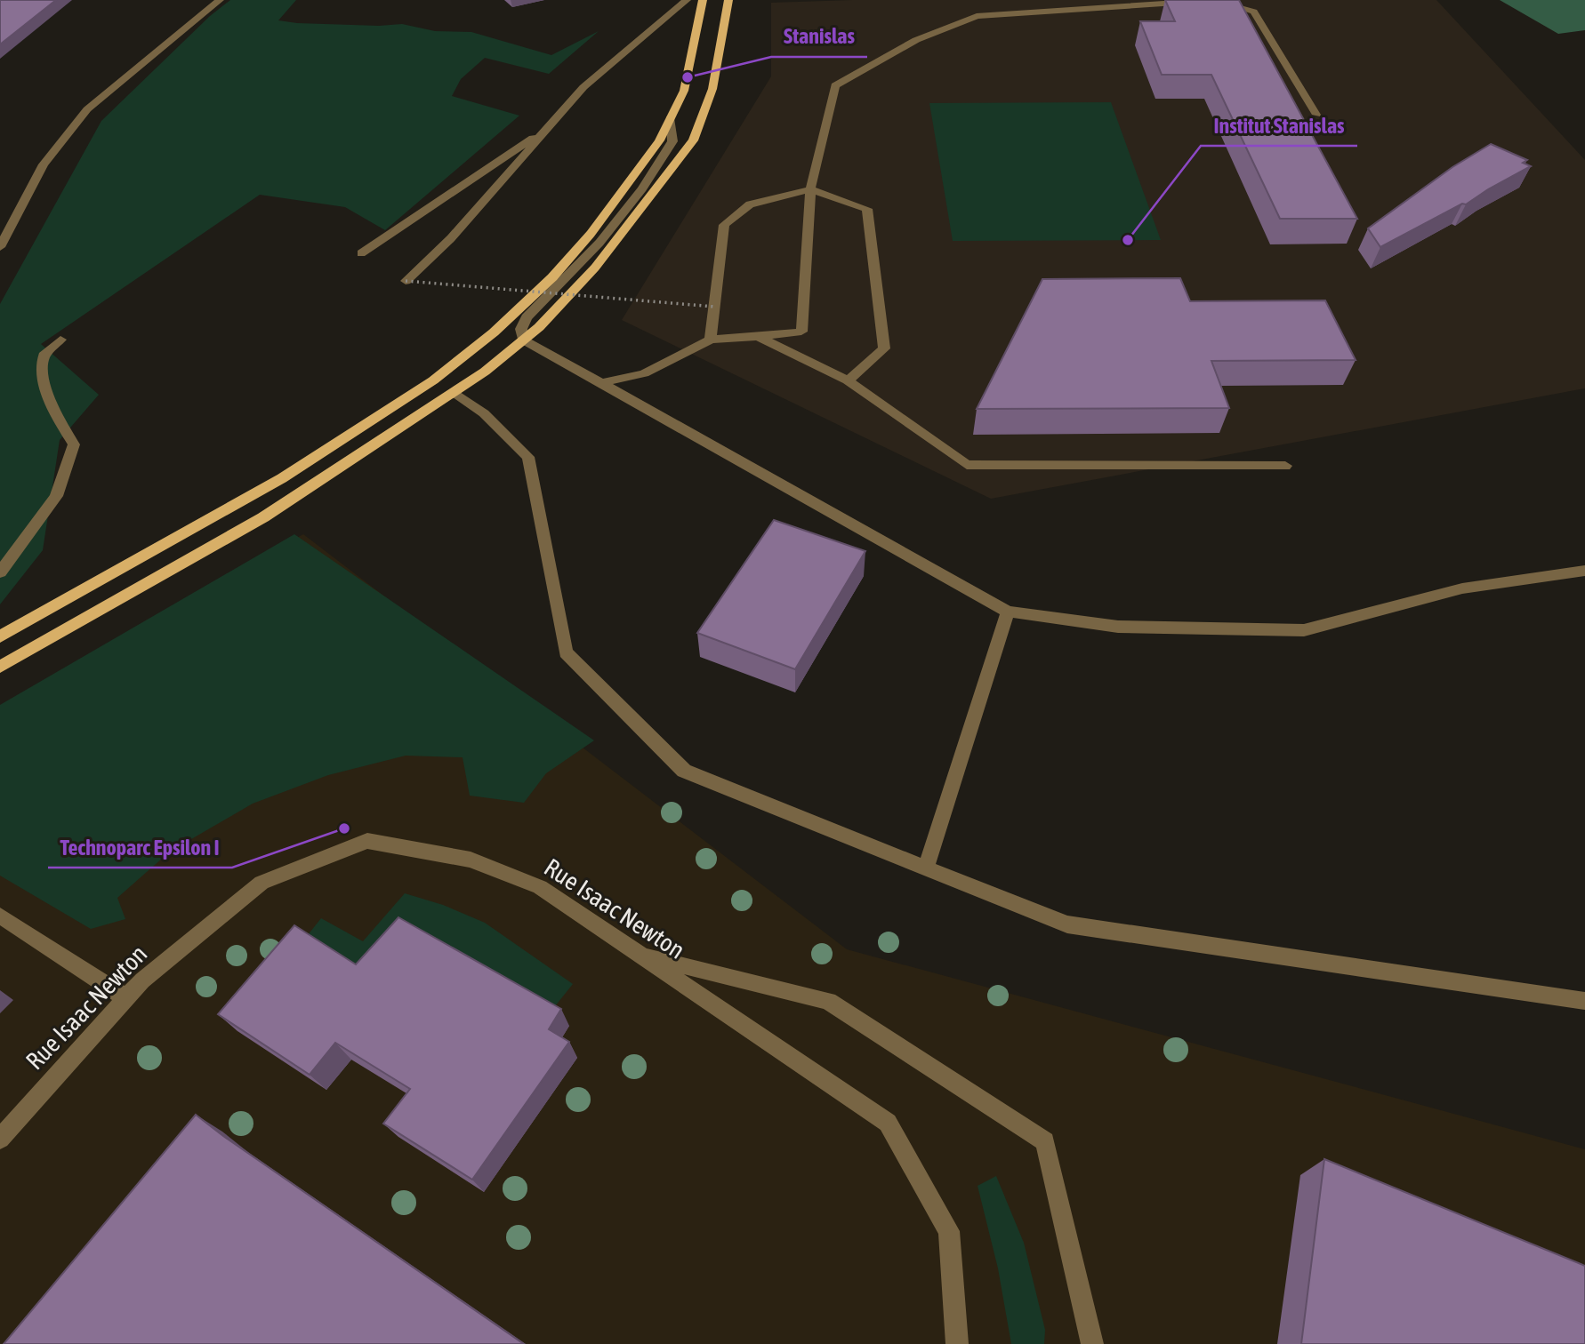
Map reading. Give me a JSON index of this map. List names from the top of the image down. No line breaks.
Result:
{"streets":{"street":["Rue Isaac Newton"]},"places":["Stanislas","Institut Stanislas","Technoparc Epsilon I"]}
